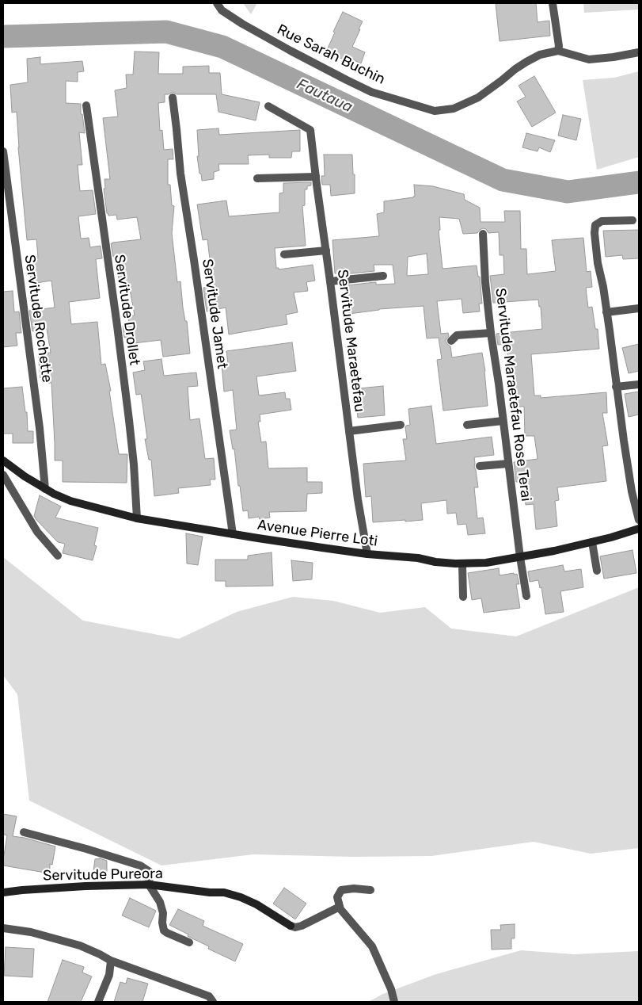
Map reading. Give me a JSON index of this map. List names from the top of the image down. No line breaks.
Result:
{"streets":{"main road":["Avenue Pierre Loti","Servitude Pureora"],"street":["Rue Sarah Buchin","Servitude Drollet","Servitude Jamet","Servitude Rochette","Servitude Maraetefau","Servitude Maraetefau Rose Terai"]},"crossings":[["Servitude Drollet","Avenue Pierre Loti"],["Servitude Jamet","Avenue Pierre Loti"],["Servitude Rochette","Avenue Pierre Loti"],["Servitude Maraetefau","Avenue Pierre Loti"],["Servitude Maraetefau Rose Terai","Avenue Pierre Loti"]],"water":["Fautaua"]}
